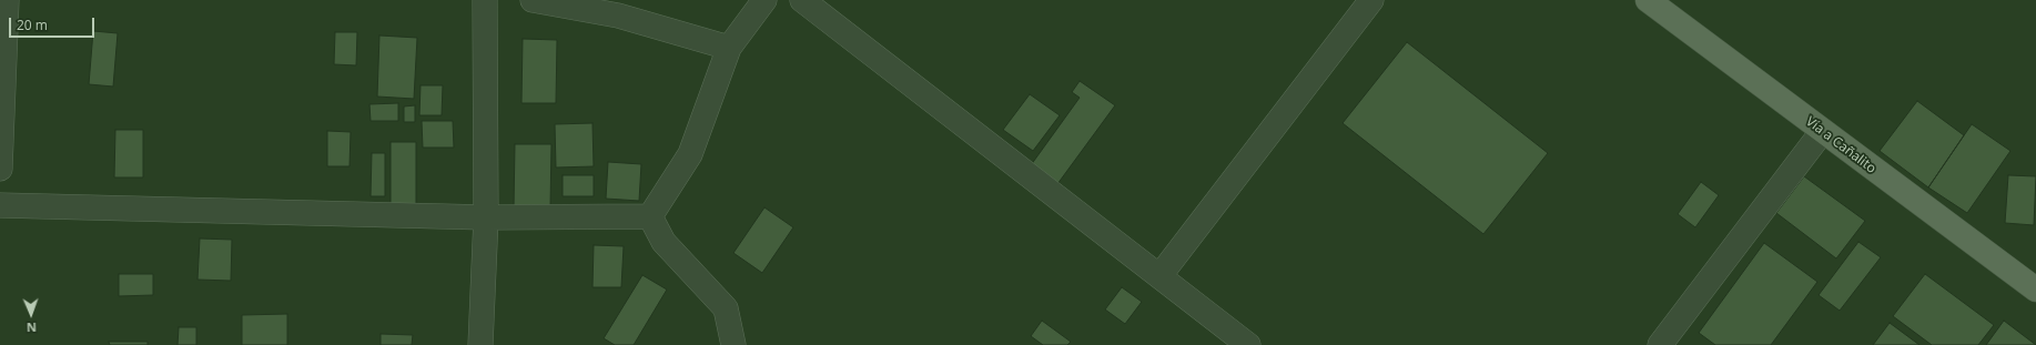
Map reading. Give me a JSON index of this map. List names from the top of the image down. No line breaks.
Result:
{"streets":{"main road":["Vía a Cañalito"]},"scale_bar":"20 m","north":"bottom"}
